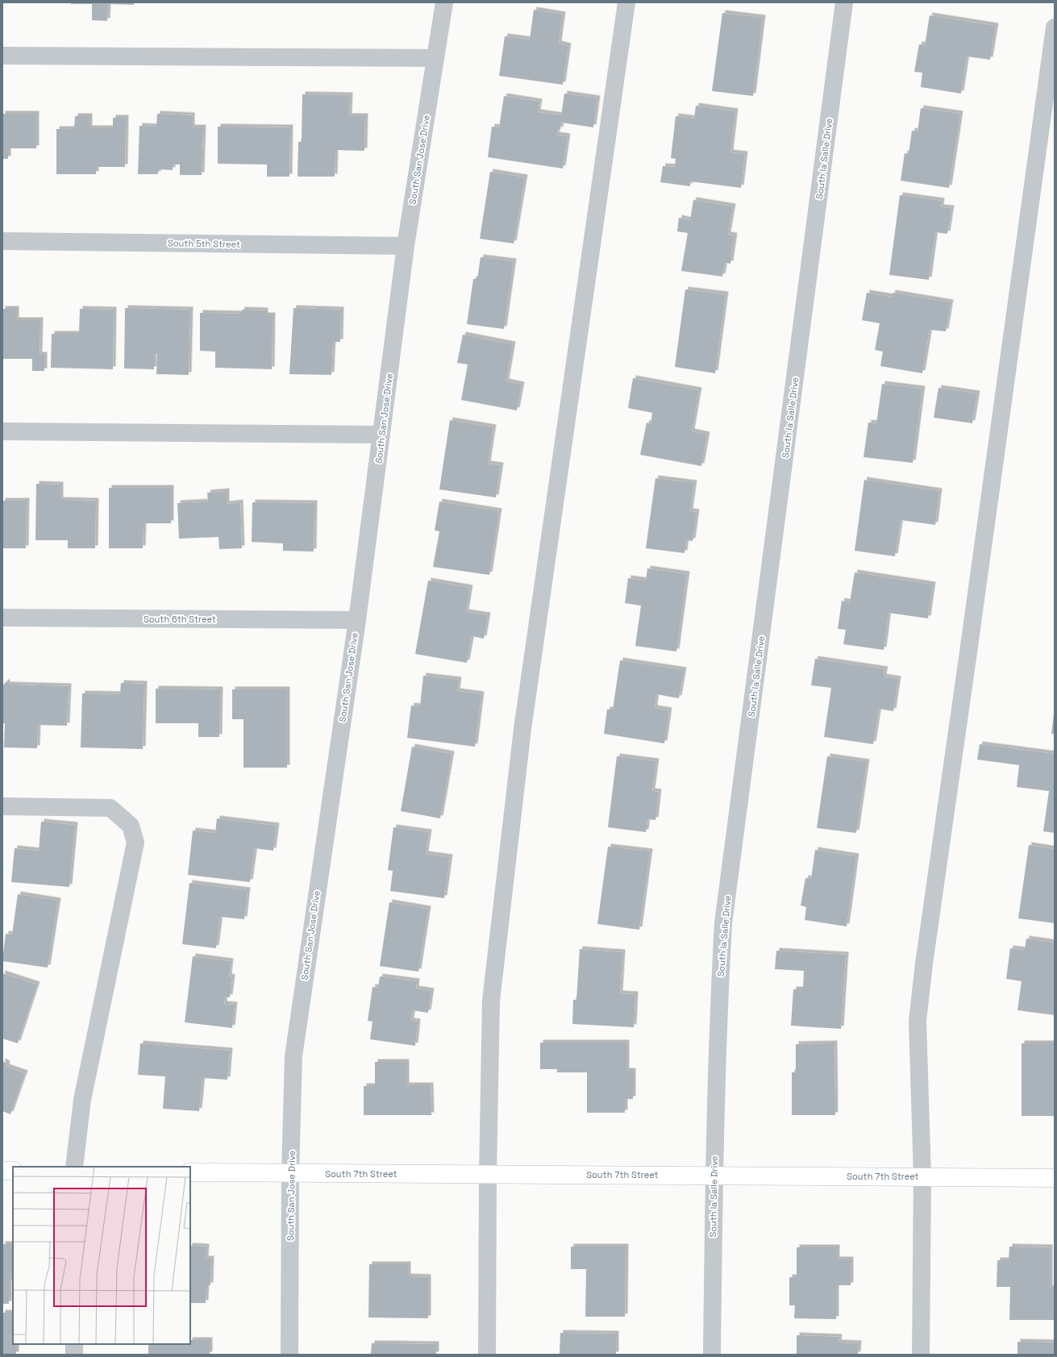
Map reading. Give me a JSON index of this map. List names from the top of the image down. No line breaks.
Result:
{"streets":{"main road":["South 7th Street"],"street":["South la Salle Drive","South San Jose Drive","South 5th Street","South 6th Street"]},"crossings":[["South la Salle Drive","South 7th Street"],["South San Jose Drive","South 5th Street"],["South San Jose Drive","South 6th Street"],["South San Jose Drive","South 7th Street"]]}
